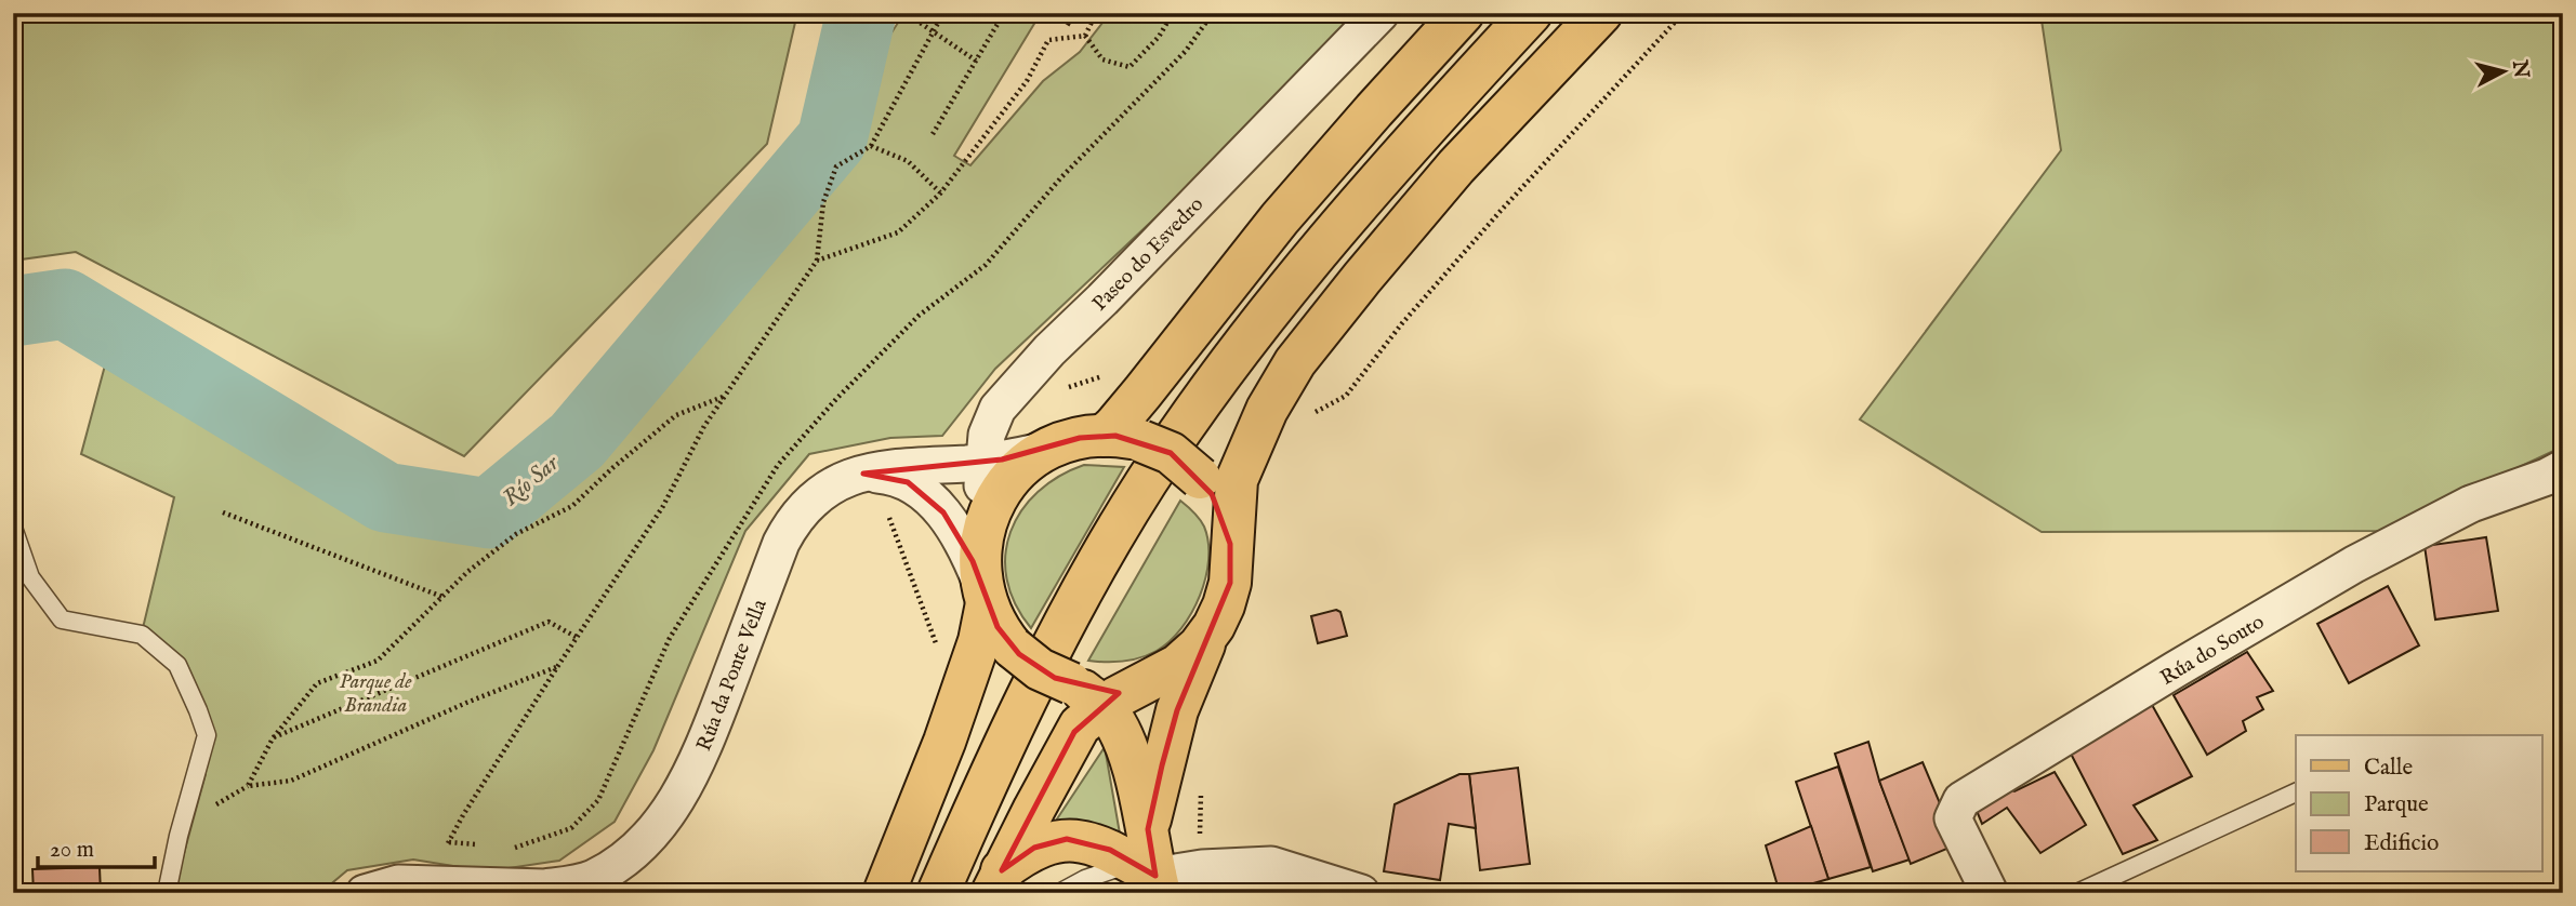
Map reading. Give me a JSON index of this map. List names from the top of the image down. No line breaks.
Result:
{"streets":{"street":["Paseo do Esvedro","Rúa do Souto","Rúa da Ponte Vella"]},"crossings":[["Paseo do Esvedro","Rúa da Ponte Vella"]],"water":["Río Sar"],"parks":["Parque de Brandia"],"legend":["Calle","Parque","Edificio"],"scale_bar":"20 m","north":"right"}
